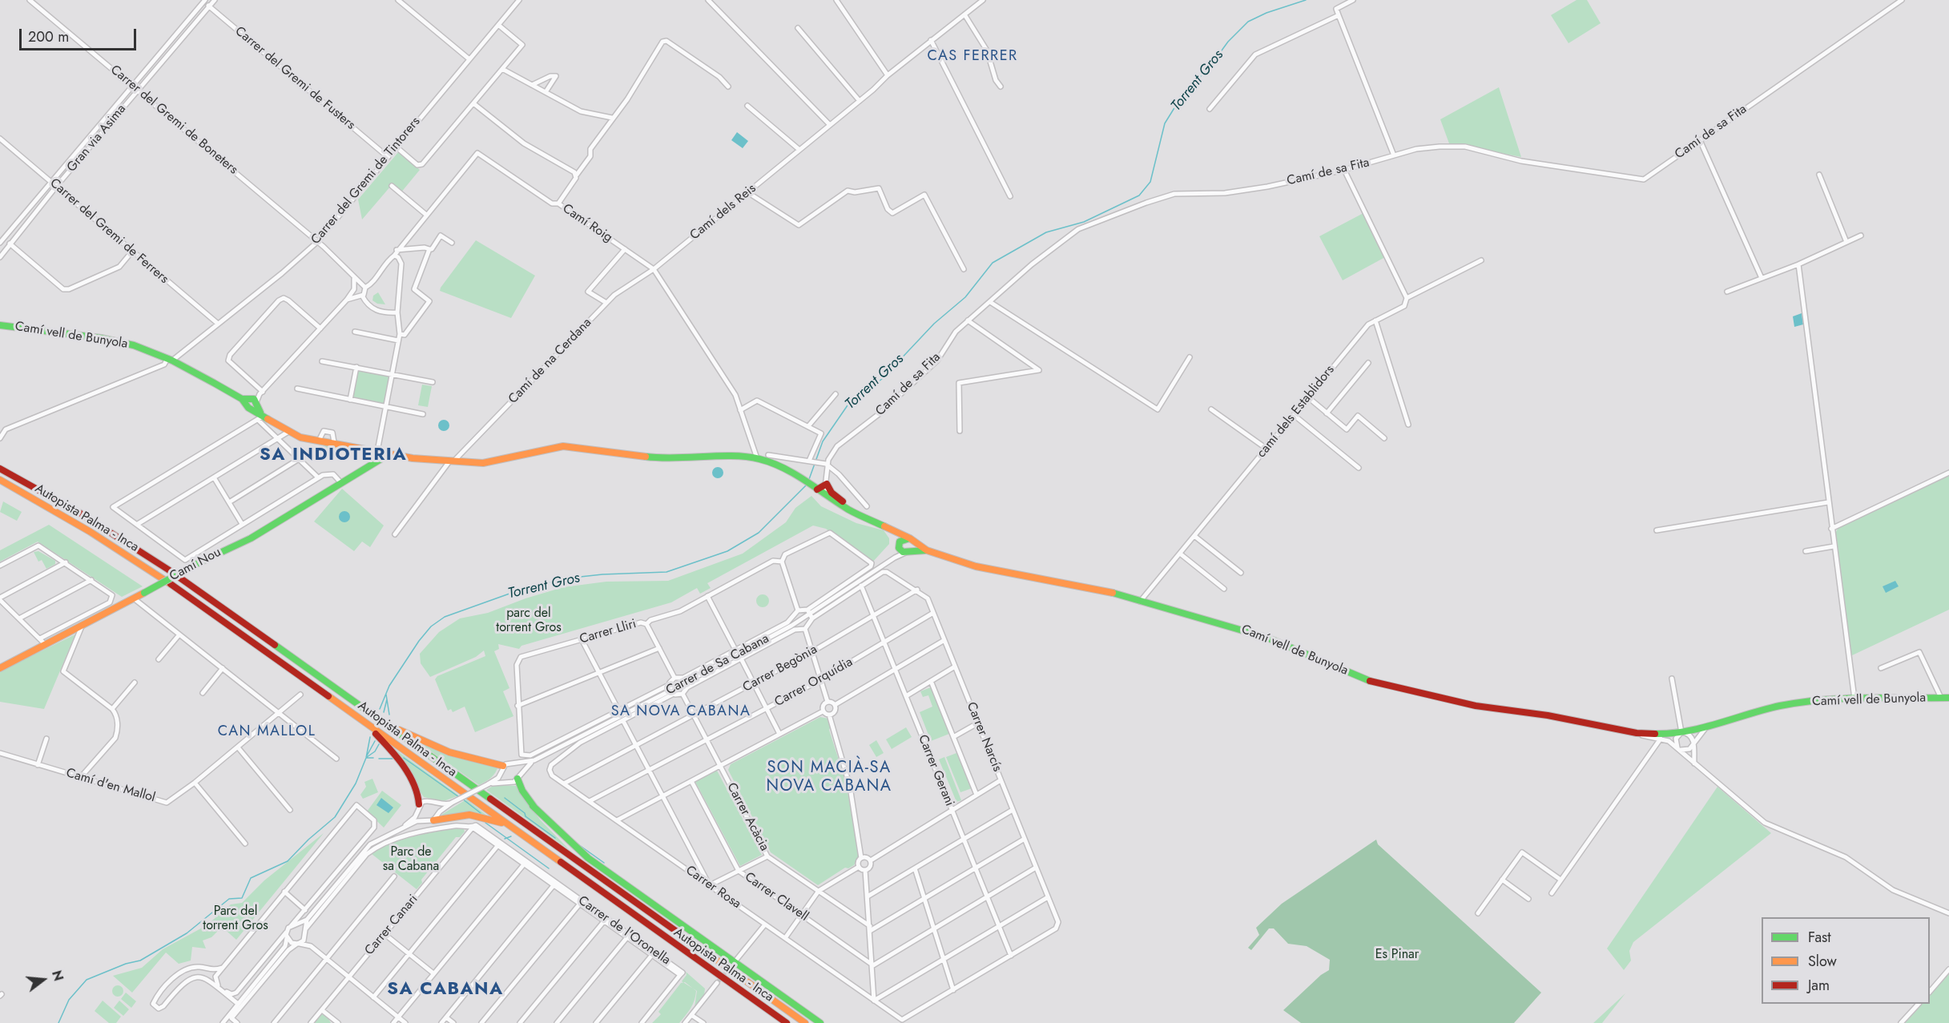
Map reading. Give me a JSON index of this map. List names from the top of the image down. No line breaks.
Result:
{"streets":{"main road":["Camí vell de Bunyola","Autopista Palma - Inca","Camí Nou"],"street":["Carrer del Gremi de Fusters","Carrer del Gremi de Boneters","Camí de sa Fita","Gran via Asima","Carrer del Gremi de Tintorers","Camí dels Reis","Camí Roig","Carrer del Gremi de Ferrers","Camí de na Cerdana","camí dels Establidors","Carrer Lliri","Carrer de Sa Cabana","Carrer Begònia","Carrer Orquídia","Carrer Narcís","Carrer Gerani","Camí d'en Mallol","Carrer Acàcia","Carrer Rosa","Carrer Clavell","Carrer Canari","Carrer de l'Oronella"]},"crossings":[["Carrer del Gremi de Fusters","Gran via Asima"],["Carrer del Gremi de Fusters","Carrer del Gremi de Tintorers"],["Carrer del Gremi de Boneters","Gran via Asima"],["Carrer del Gremi de Boneters","Carrer del Gremi de Tintorers"],["Camí de sa Fita","Camí vell de Bunyola"],["Gran via Asima","Carrer del Gremi de Ferrers"],["Carrer del Gremi de Tintorers","Carrer del Gremi de Ferrers"],["Carrer del Gremi de Tintorers","Camí vell de Bunyola"],["Camí dels Reis","Camí Roig"],["Camí dels Reis","Camí de na Cerdana"],["Camí Roig","Camí de na Cerdana"],["Camí vell de Bunyola","Camí de na Cerdana"],["Camí vell de Bunyola","camí dels Establidors"],["Camí vell de Bunyola","Camí Nou"],["Camí vell de Bunyola","Carrer de Sa Cabana"],["Carrer Begònia","Carrer Narcís"],["Carrer Begònia","Carrer Gerani"],["Carrer Begònia","Carrer Acàcia"],["Carrer Begònia","Carrer Rosa"],["Carrer Orquídia","Carrer Narcís"],["Carrer Orquídia","Carrer Gerani"],["Carrer Orquídia","Carrer Acàcia"],["Carrer Orquídia","Carrer Rosa"],["Carrer Narcís","Carrer Gerani"],["Carrer Canari","Carrer de l'Oronella"]],"districts":["CAS FERRER","SA INDIOTERIA","SA NOVA CABANA","CAN MALLOL","SON MACIÀ-SA NOVA CABANA","SA CABANA"],"water":["Torrent Gros"],"parks":["parc del torrent Gros","Parc de sa Cabana","Parc del torrent Gros","Es Pinar"],"legend":["Fast","Slow","Jam"],"scale_bar":"200 m","north":"right"}
